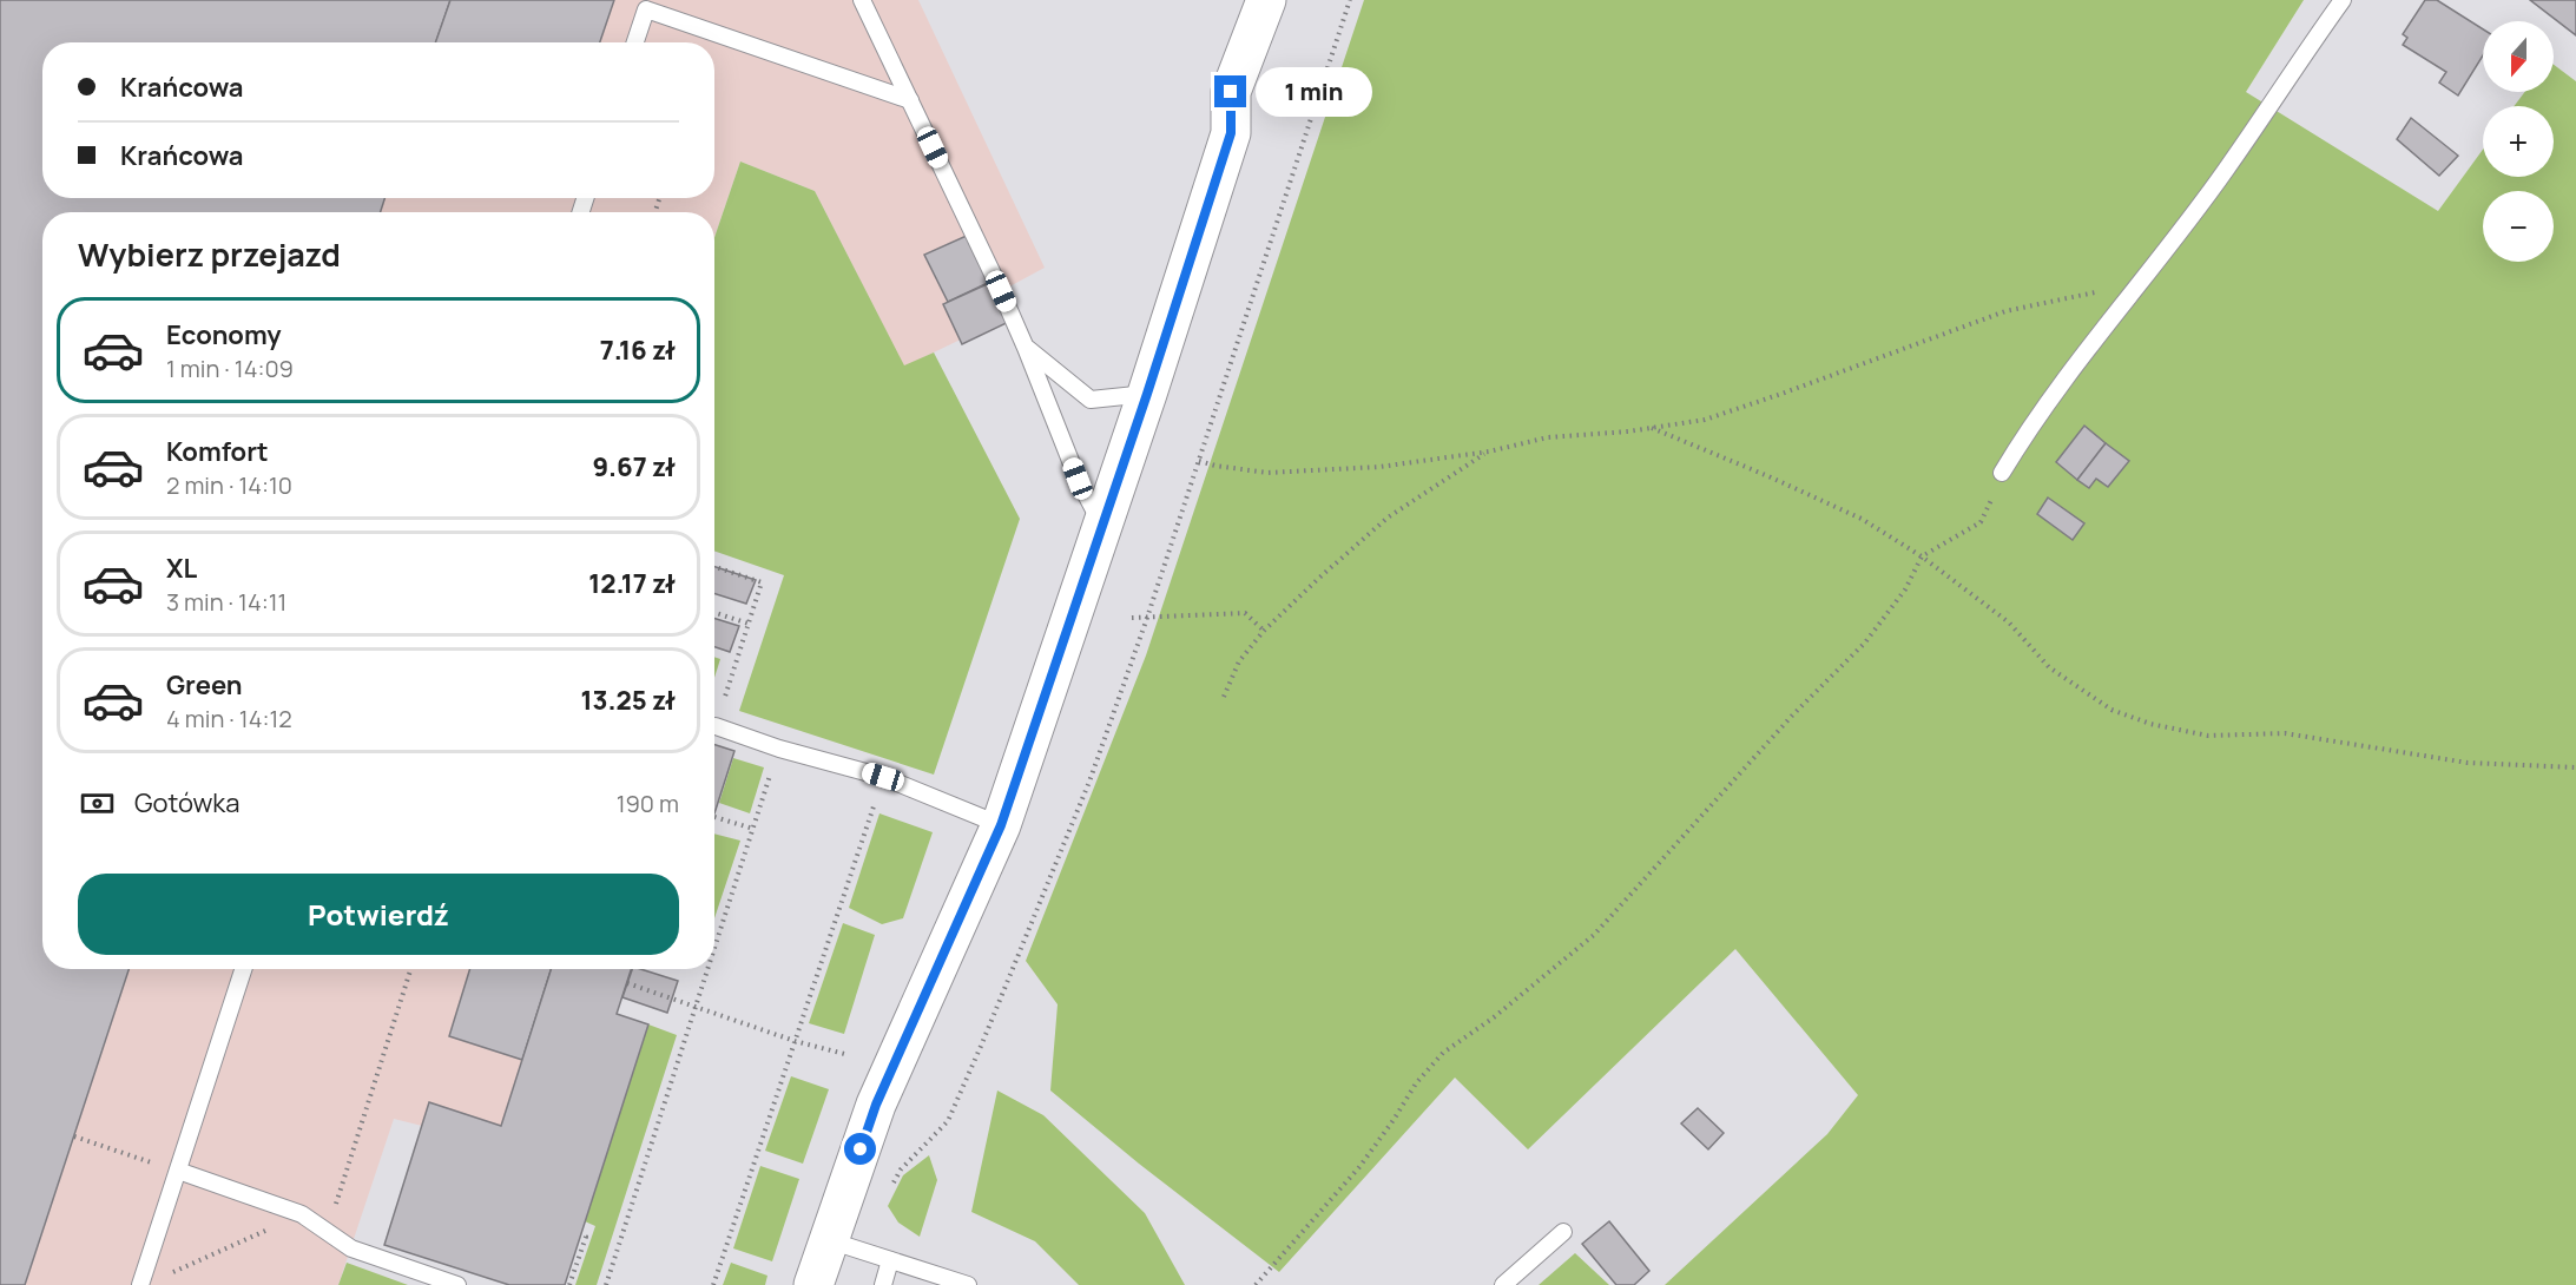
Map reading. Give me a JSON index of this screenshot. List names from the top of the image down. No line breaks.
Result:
{"north":"bottom","page":{"map_buttons":["+","−"],"banner":["Krańcowa","Krańcowa"],"bubble":"1 min","heading":"Wybierz przejazd","list":[{"name":"Economy","note":"1 min · 14:09","value":"7.16 zł"},{"name":"Komfort","note":"2 min · 14:10","value":"9.67 zł"},{"name":"XL","note":"3 min · 14:11","value":"12.17 zł"},{"name":"Green","note":"4 min · 14:12","value":"13.25 zł"}],"pay":["Gotówka","190 m"],"buttons":"Potwierdź"}}
